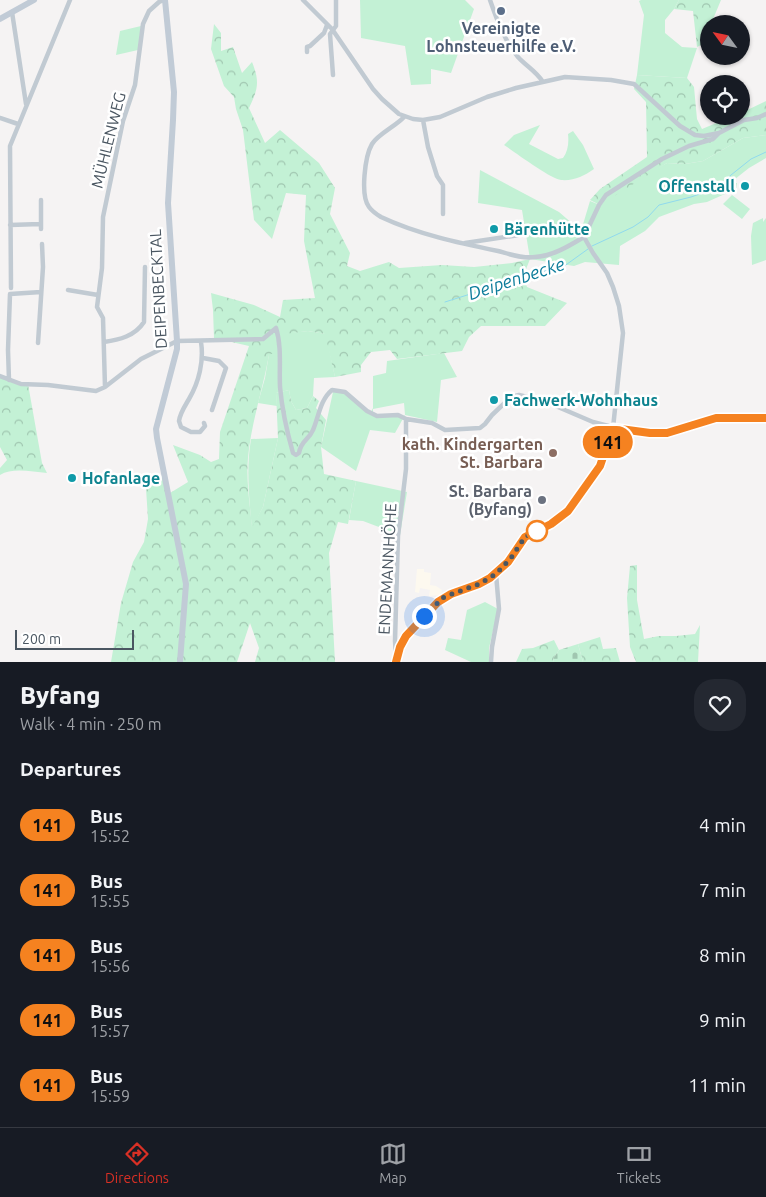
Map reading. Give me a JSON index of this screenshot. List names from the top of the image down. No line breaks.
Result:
{"streets":{"main road":["DEIPENBECKTAL"],"street":["MÜHLENWEG","ENDEMANNHÖHE"]},"crossings":[["MÜHLENWEG","DEIPENBECKTAL"]],"water":["Deipenbecke"],"places":["Vereinigte Lohnsteuerhilfe e.V.","Offenstall","Bärenhütte","Fachwerk-Wohnhaus","kath. Kindergarten St. Barbara","Hofanlage","St. Barbara (Byfang)"],"lines":["bus line 141"],"scale_bar":"200 m","north":"top left","page":{"on_map":"141","scale":"200 m","heading":[["Byfang","Walk · 4 min · 250 m"],"Departures"],"list":[{"mark":"141","name":"Bus","note":"15:52","value":"4 min"},{"mark":"141","name":"Bus","note":"15:55","value":"7 min"},{"mark":"141","name":"Bus","note":"15:56","value":"8 min"},{"mark":"141","name":"Bus","note":"15:57","value":"9 min"},{"mark":"141","name":"Bus","note":"15:59","value":"11 min"}],"tabs":["Directions","Map","Tickets"]}}
